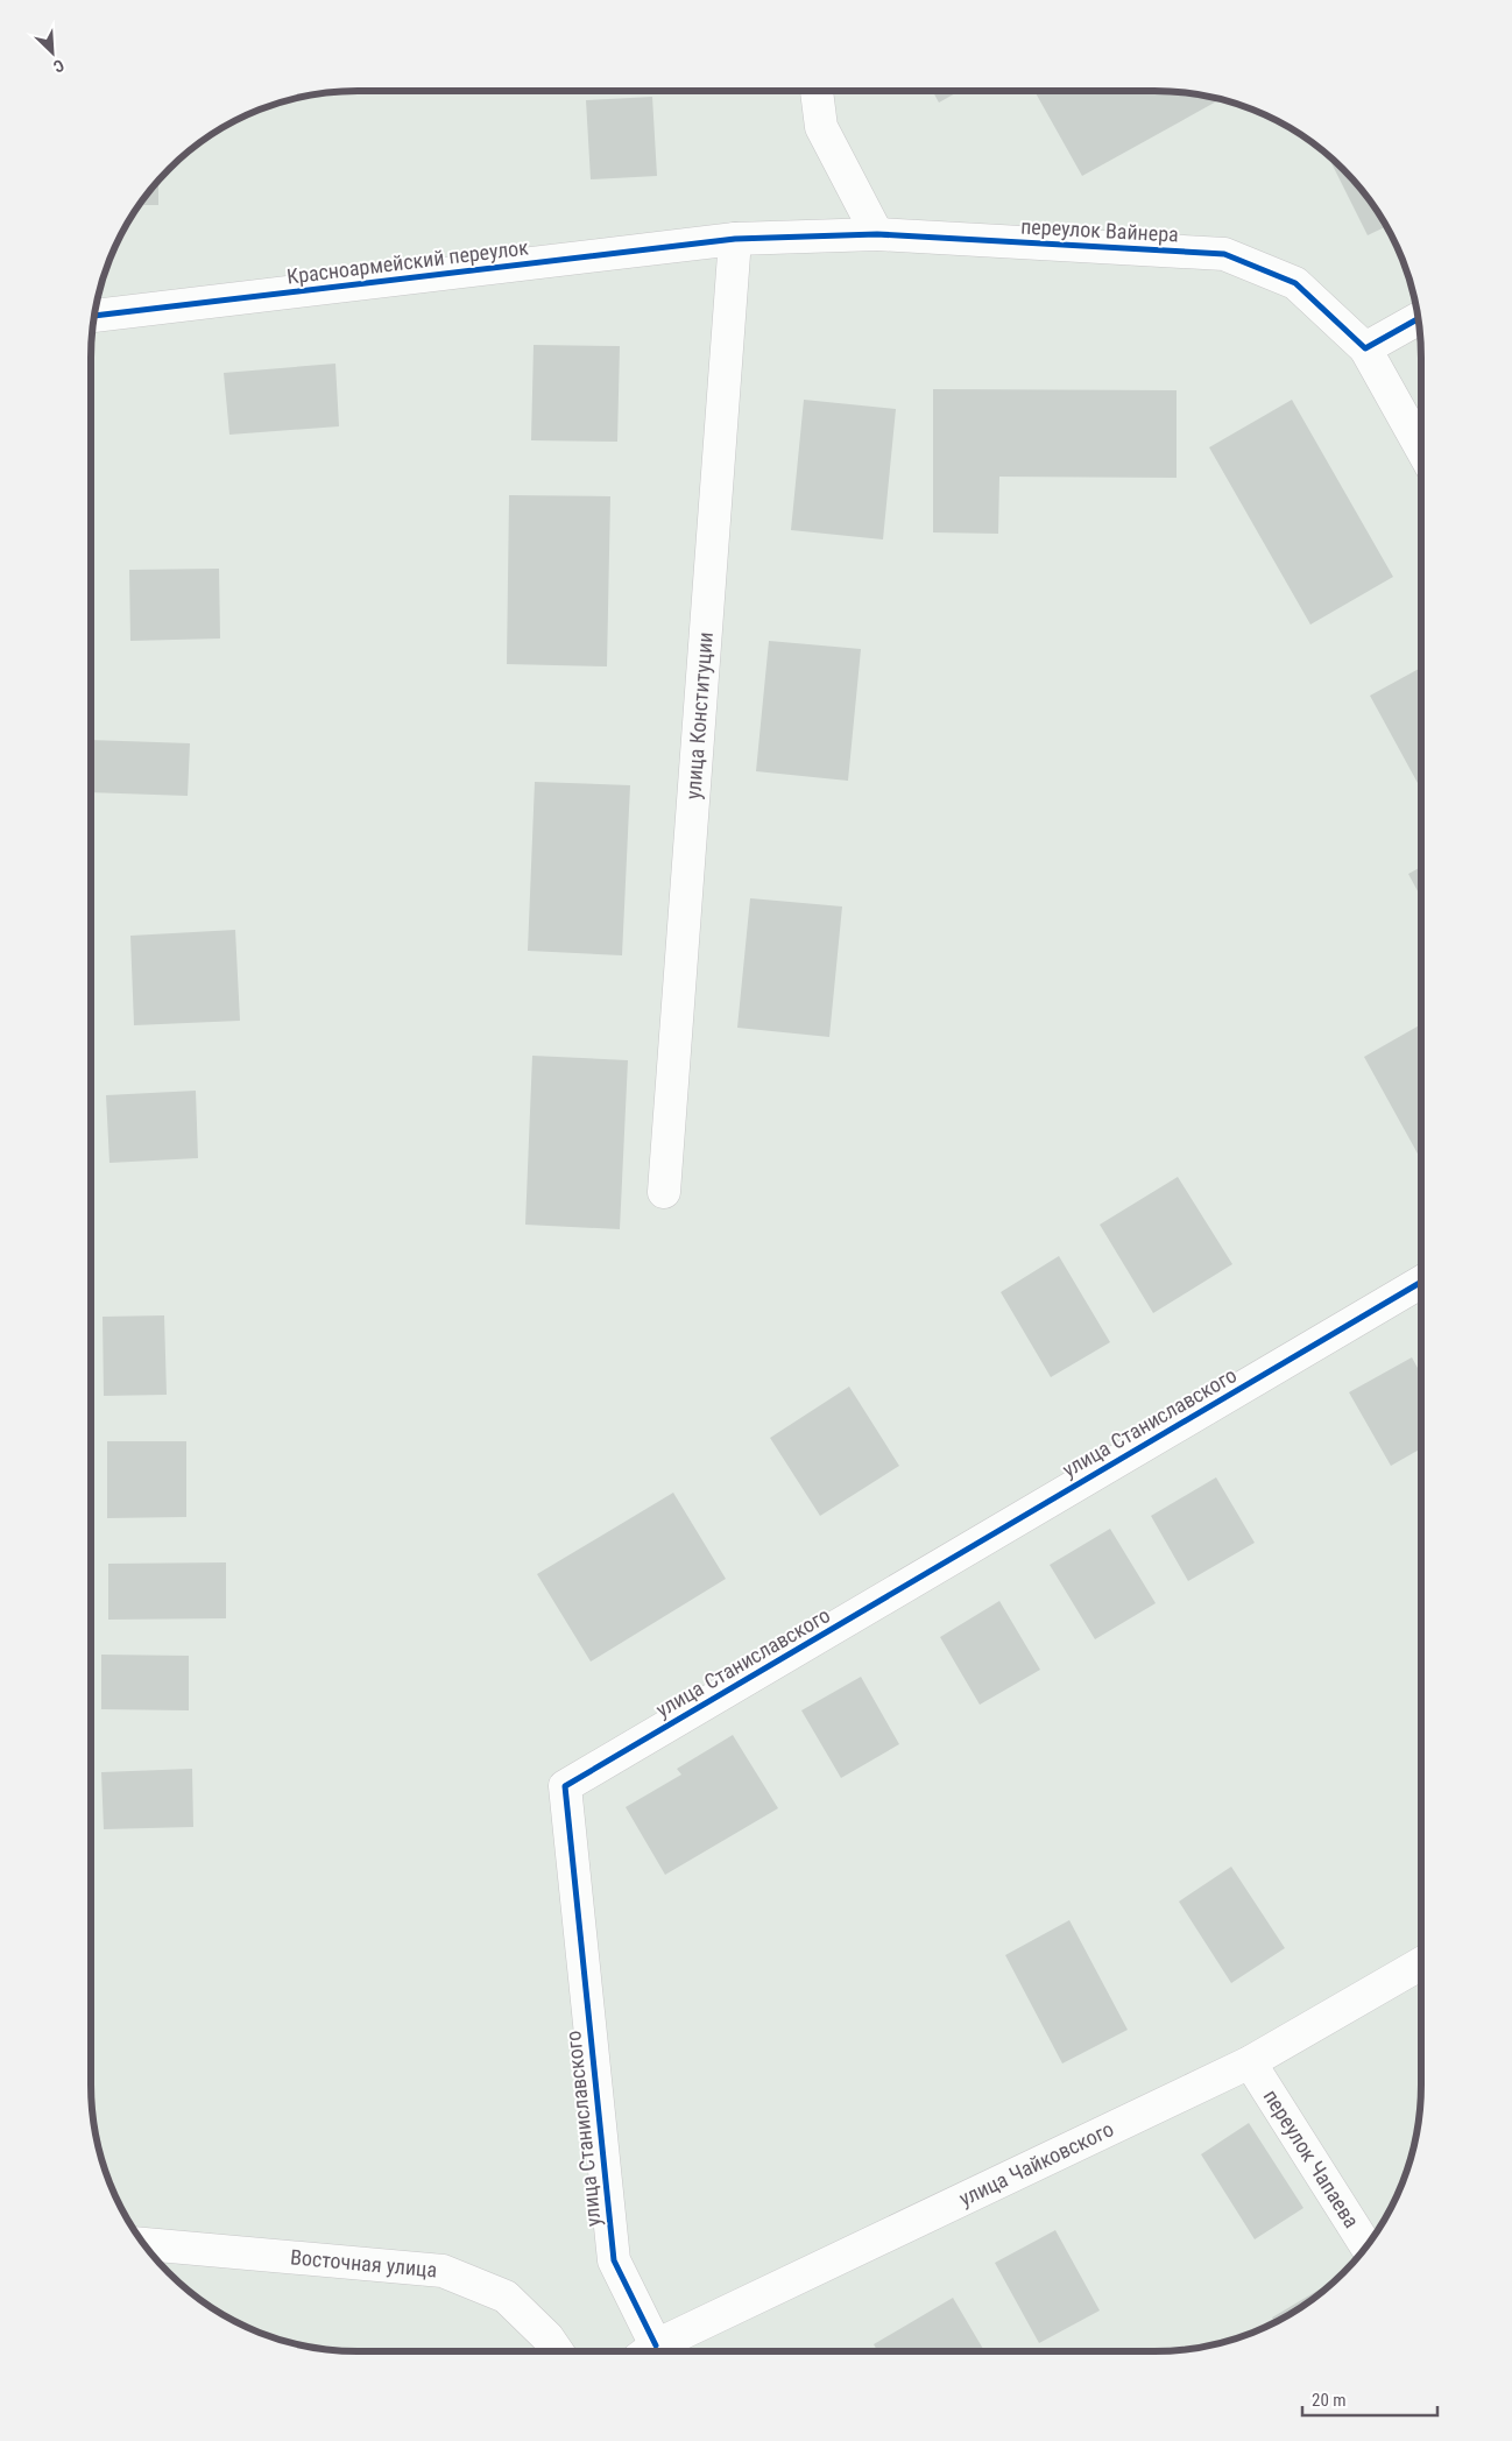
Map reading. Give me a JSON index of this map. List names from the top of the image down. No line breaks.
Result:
{"streets":{"street":["переулок Вайнера","Красноармейский переулок","улица Конституции","улица Станиславского","переулок Чапаева","улица Чайковского","Восточная улица"]},"crossings":[["переулок Вайнера","Красноармейский переулок"],["переулок Вайнера","улица Конституции"],["Красноармейский переулок","улица Конституции"],["переулок Чапаева","улица Чайковского"]],"scale_bar":"20 m","north":"bottom right"}
